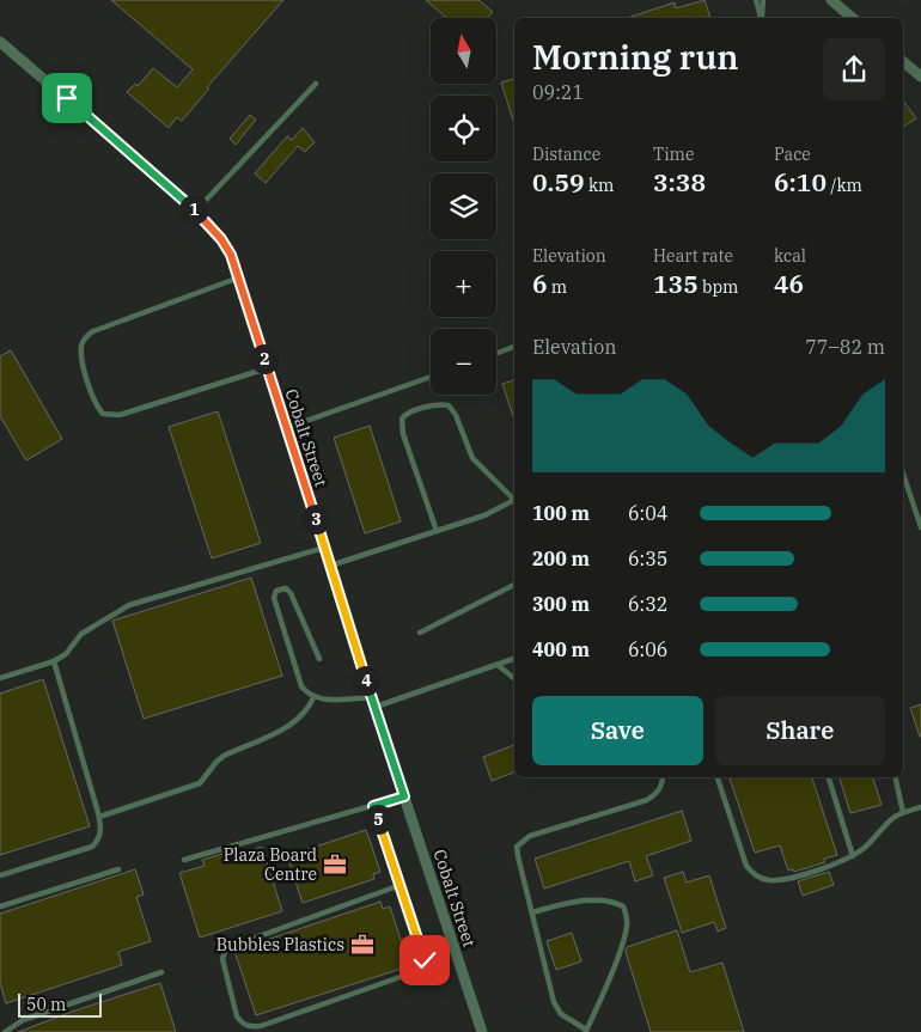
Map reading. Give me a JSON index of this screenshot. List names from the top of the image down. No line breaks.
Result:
{"streets":{"street":["Cobalt Street"]},"places":{"office":["Plaza Board Centre","Bubbles Plastics"]},"scale_bar":"50 m","north":"top","page":{"map_buttons":["+","−"],"heading":["Morning run","09:21"],"stats":[["Distance","0.59 km"],["Time","3:38"],["Pace","6:10 /km"],["Elevation","6 m"],["Heart rate","135 bpm"],["kcal","46"]],"pins":["1","2","3","4","5"],"chart":["Elevation","77–82 m"],"list":[{"name":"100 m","note":"6:04"},{"name":"200 m","note":"6:35"},{"name":"300 m","note":"6:32"},{"name":"400 m","note":"6:06"}],"buttons":["Save","Share"],"scale":"50 m"}}
